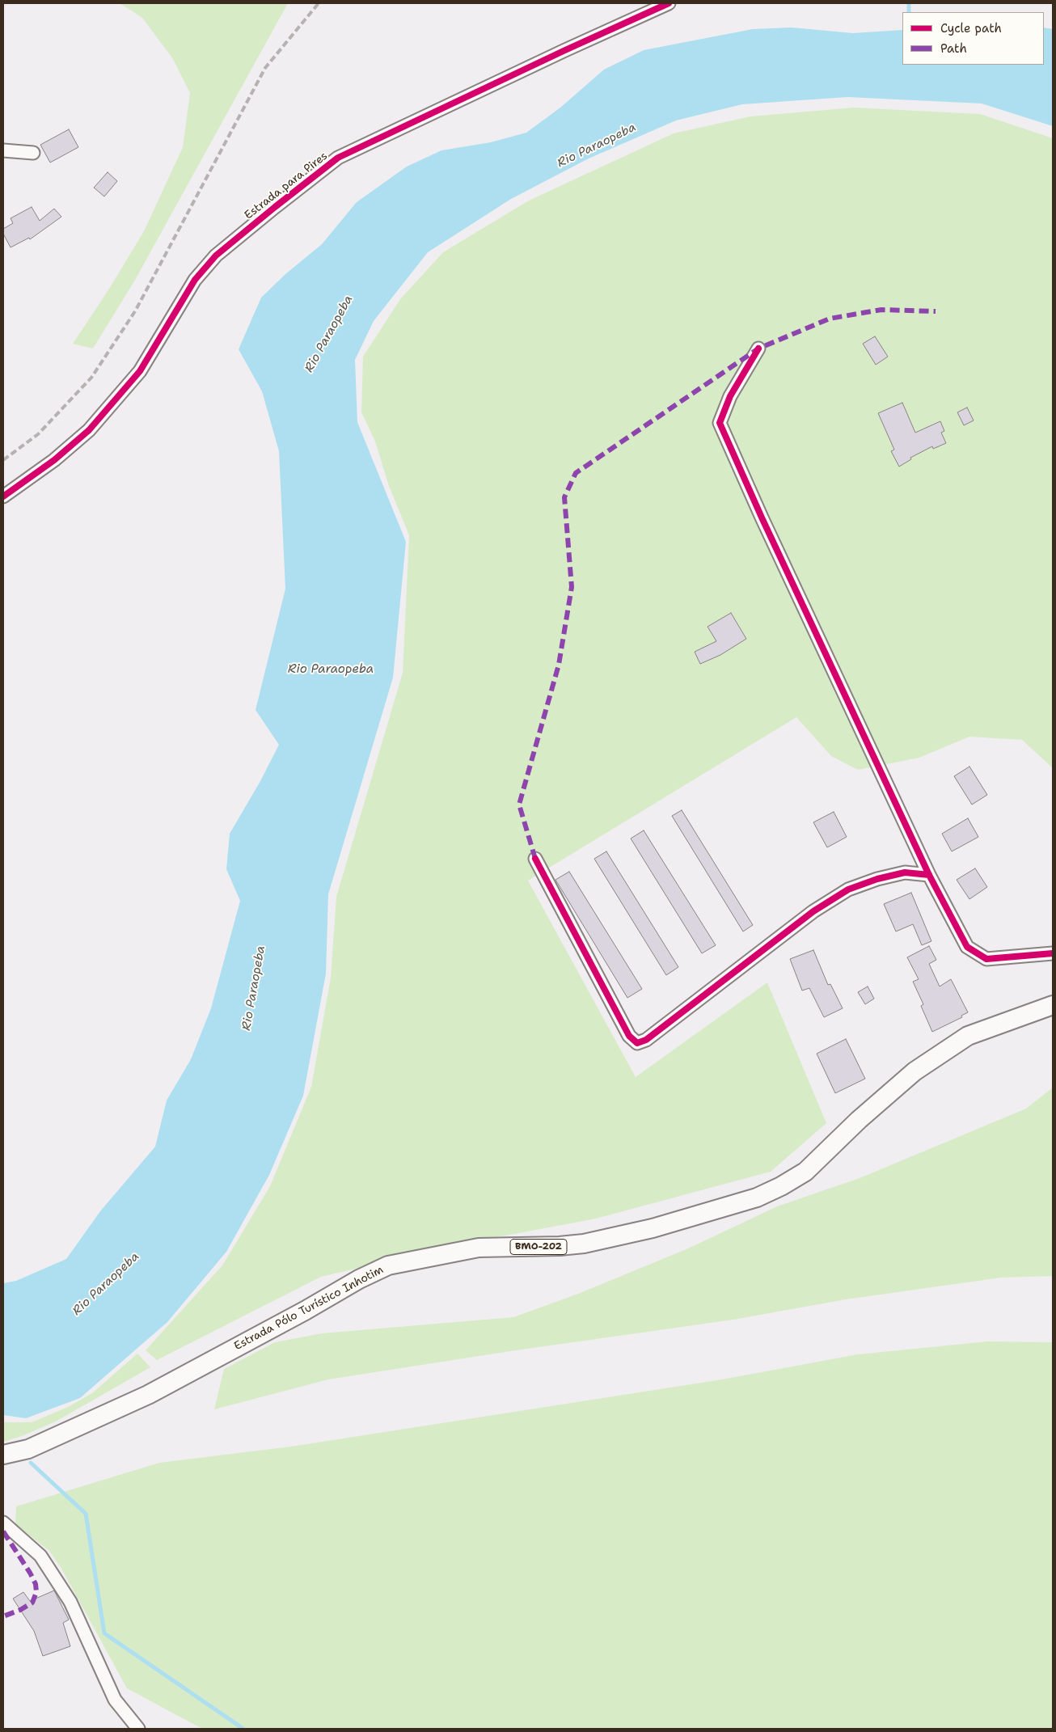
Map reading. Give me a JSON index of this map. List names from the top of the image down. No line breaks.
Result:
{"streets":{"main road":["BMO-202","Estrada Pólo Turístico Inhotim"],"street":["Estrada para Pires"]},"water":["Rio Paraopeba"],"legend":["Cycle path","Path"]}
